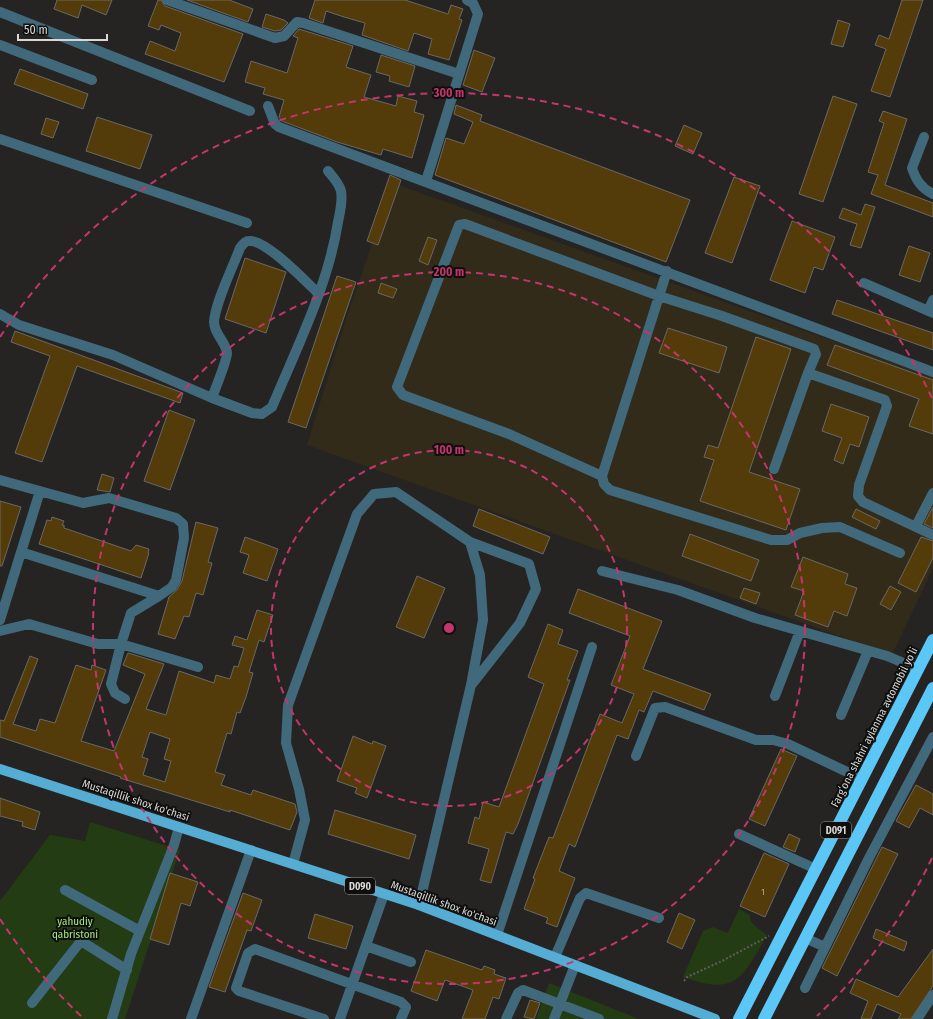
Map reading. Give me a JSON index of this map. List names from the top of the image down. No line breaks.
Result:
{"streets":{"highway":["Fargʻona shahri aylanma avtomobil yoʻli","D091"],"main road":["Mustaqillik shox ko'chasi","D090"]},"parks":["yahudiy qabristoni"],"house_numbers":["1"],"scale_bar":"50 m","rings":["300 m","200 m","100 m"]}
